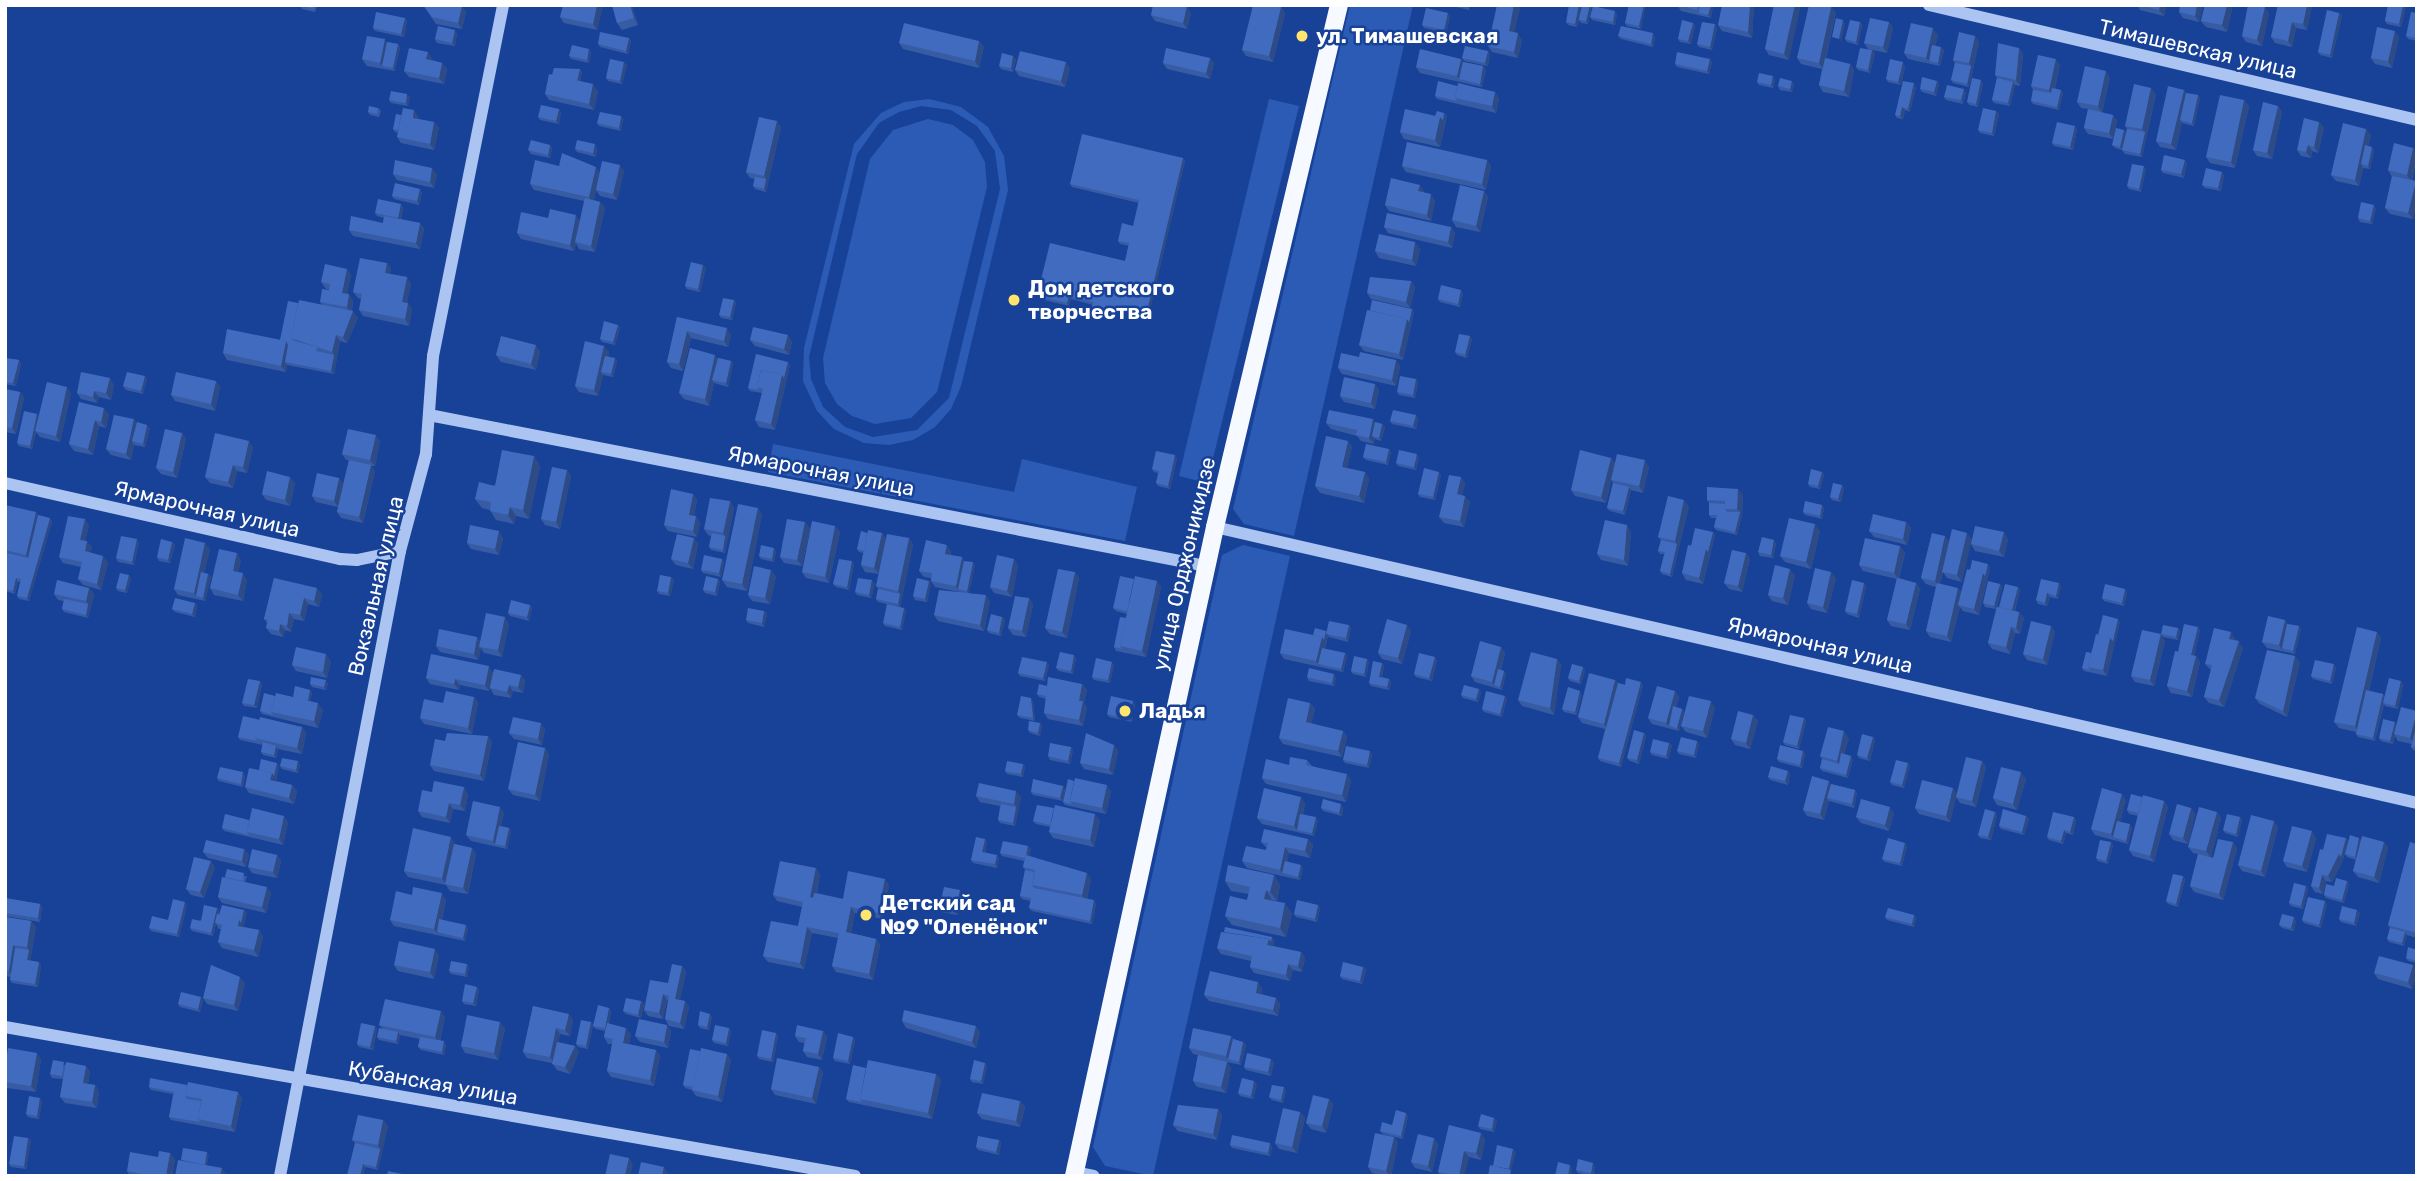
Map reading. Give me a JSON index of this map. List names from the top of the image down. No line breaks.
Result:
{"streets":{"main road":["улица Орджоникидзе"],"street":["Тимашевская улица","Ярмарочная улица","Вокзальная улица","Кубанская улица"]},"crossings":[["Ярмарочная улица","улица Орджоникидзе"],["Ярмарочная улица","Вокзальная улица"],["Вокзальная улица","Кубанская улица"]],"places":["ул. Тимашевская","Дом детского творчества","Ладья","Детский сад №9 \"Оленёнок\""]}
